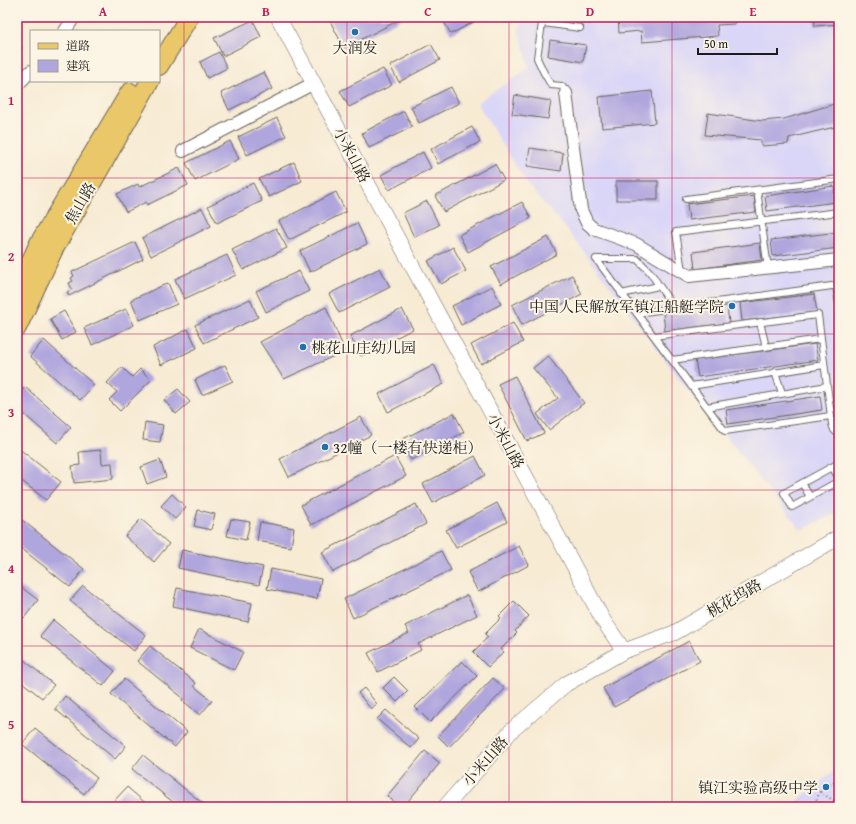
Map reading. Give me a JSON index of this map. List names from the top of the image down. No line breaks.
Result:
{"streets":{"main road":["焦山路"],"street":["小米山路","桃花坞路"]},"crossings":[["小米山路","桃花坞路"]],"places":["大润发","中国人民解放军镇江船艇学院","桃花山庄幼儿园","32幢（一楼有快递柜）","镇江实验高级中学"],"legend":["道路","建筑"],"scale_bar":"50 m","grid":{"columns":["A","B","C","D","E"],"rows":["1","2","3","4","5"]}}
